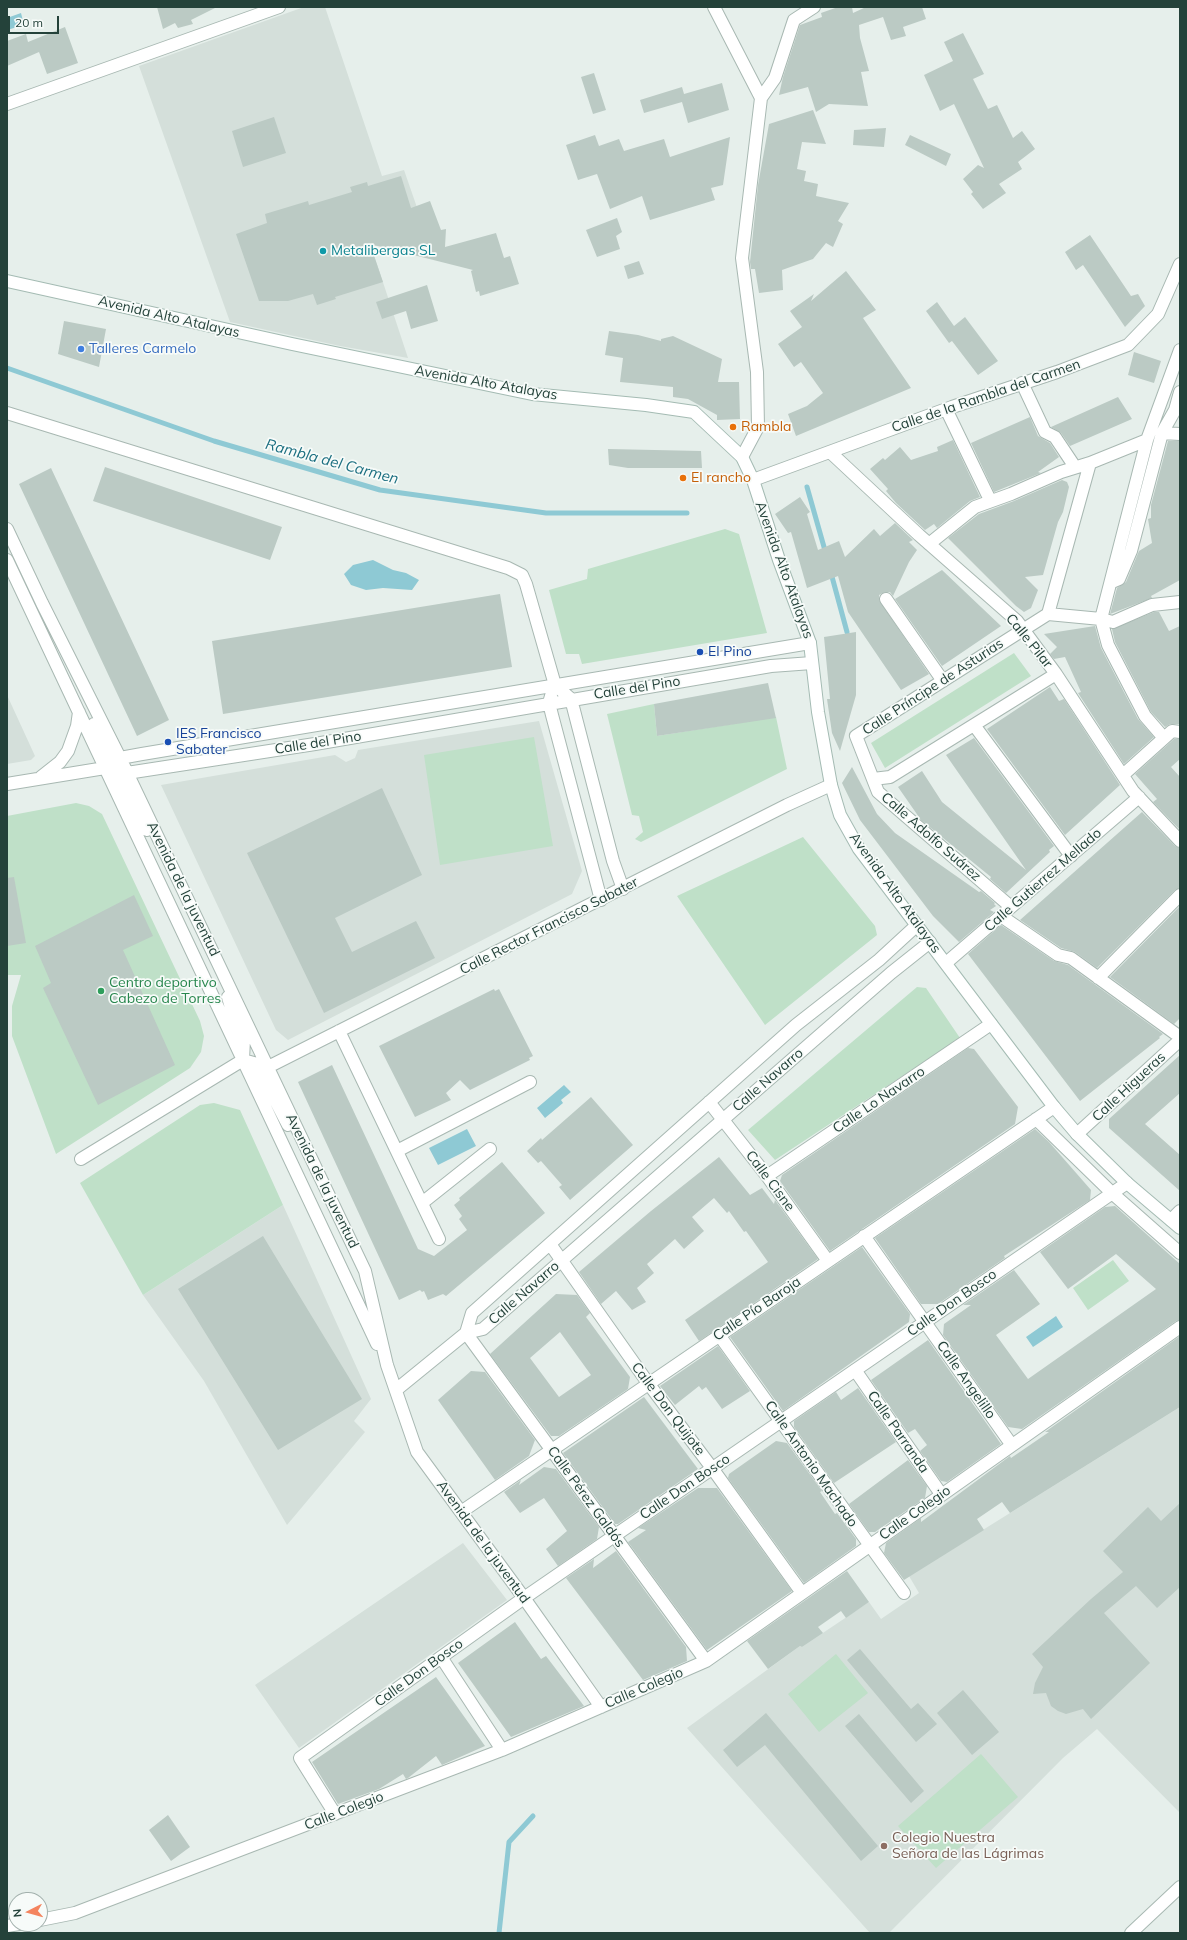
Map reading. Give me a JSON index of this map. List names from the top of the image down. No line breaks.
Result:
{"streets":{"street":["Avenida Alto Atalayas","Calle de la Rambla del Carmen","Calle Pilar","Calle Príncipe de Asturias","Calle del Pino","Calle Adolfo Suárez","Calle Gutierrez Mellado","Avenida de la juventud","Calle Rector Francisco Sabater","Calle Navarro","Calle Higueras","Calle Lo Navarro","Calle Cisne","Calle Don Bosco","Calle Pío Baroja","Calle Angelillo","Calle Don Quijote","Calle Parranda","Calle Antonio Machado","Calle Pérez Galdós","Calle Colegio"]},"crossings":[["Avenida Alto Atalayas","Calle de la Rambla del Carmen"],["Avenida Alto Atalayas","Calle del Pino"],["Avenida Alto Atalayas","Calle Gutierrez Mellado"],["Avenida Alto Atalayas","Calle Rector Francisco Sabater"],["Avenida Alto Atalayas","Calle Navarro"],["Avenida Alto Atalayas","Calle Higueras"],["Avenida Alto Atalayas","Calle Lo Navarro"],["Avenida Alto Atalayas","Calle Don Bosco"],["Avenida Alto Atalayas","Calle Pío Baroja"],["Calle de la Rambla del Carmen","Calle Pilar"],["Calle Pilar","Calle Príncipe de Asturias"],["Calle Pilar","Calle Gutierrez Mellado"],["Calle Príncipe de Asturias","Calle Adolfo Suárez"],["Calle del Pino","Avenida de la juventud"],["Calle Adolfo Suárez","Calle Gutierrez Mellado"],["Avenida de la juventud","Calle Rector Francisco Sabater"],["Avenida de la juventud","Calle Don Bosco"],["Avenida de la juventud","Calle Pío Baroja"],["Avenida de la juventud","Calle Colegio"],["Calle Navarro","Calle Cisne"],["Calle Navarro","Calle Don Quijote"],["Calle Navarro","Calle Pérez Galdós"],["Calle Lo Navarro","Calle Cisne"],["Calle Cisne","Calle Pío Baroja"],["Calle Don Bosco","Calle Angelillo"],["Calle Don Bosco","Calle Don Quijote"],["Calle Don Bosco","Calle Parranda"],["Calle Don Bosco","Calle Antonio Machado"],["Calle Don Bosco","Calle Pérez Galdós"],["Calle Don Bosco","Calle Colegio"],["Calle Pío Baroja","Calle Angelillo"],["Calle Pío Baroja","Calle Don Quijote"],["Calle Pío Baroja","Calle Antonio Machado"],["Calle Pío Baroja","Calle Pérez Galdós"],["Calle Angelillo","Calle Colegio"],["Calle Don Quijote","Calle Colegio"],["Calle Parranda","Calle Colegio"],["Calle Antonio Machado","Calle Colegio"],["Calle Pérez Galdós","Calle Colegio"]],"water":["Rambla del Carmen"],"places":["Metalibergas SL","Talleres Carmelo","Rambla","El rancho","El Pino","IES Francisco Sabater","Centro deportivo Cabezo de Torres","Colegio Nuestra Señora de las Lágrimas"],"scale_bar":"20 m","north":"left"}
